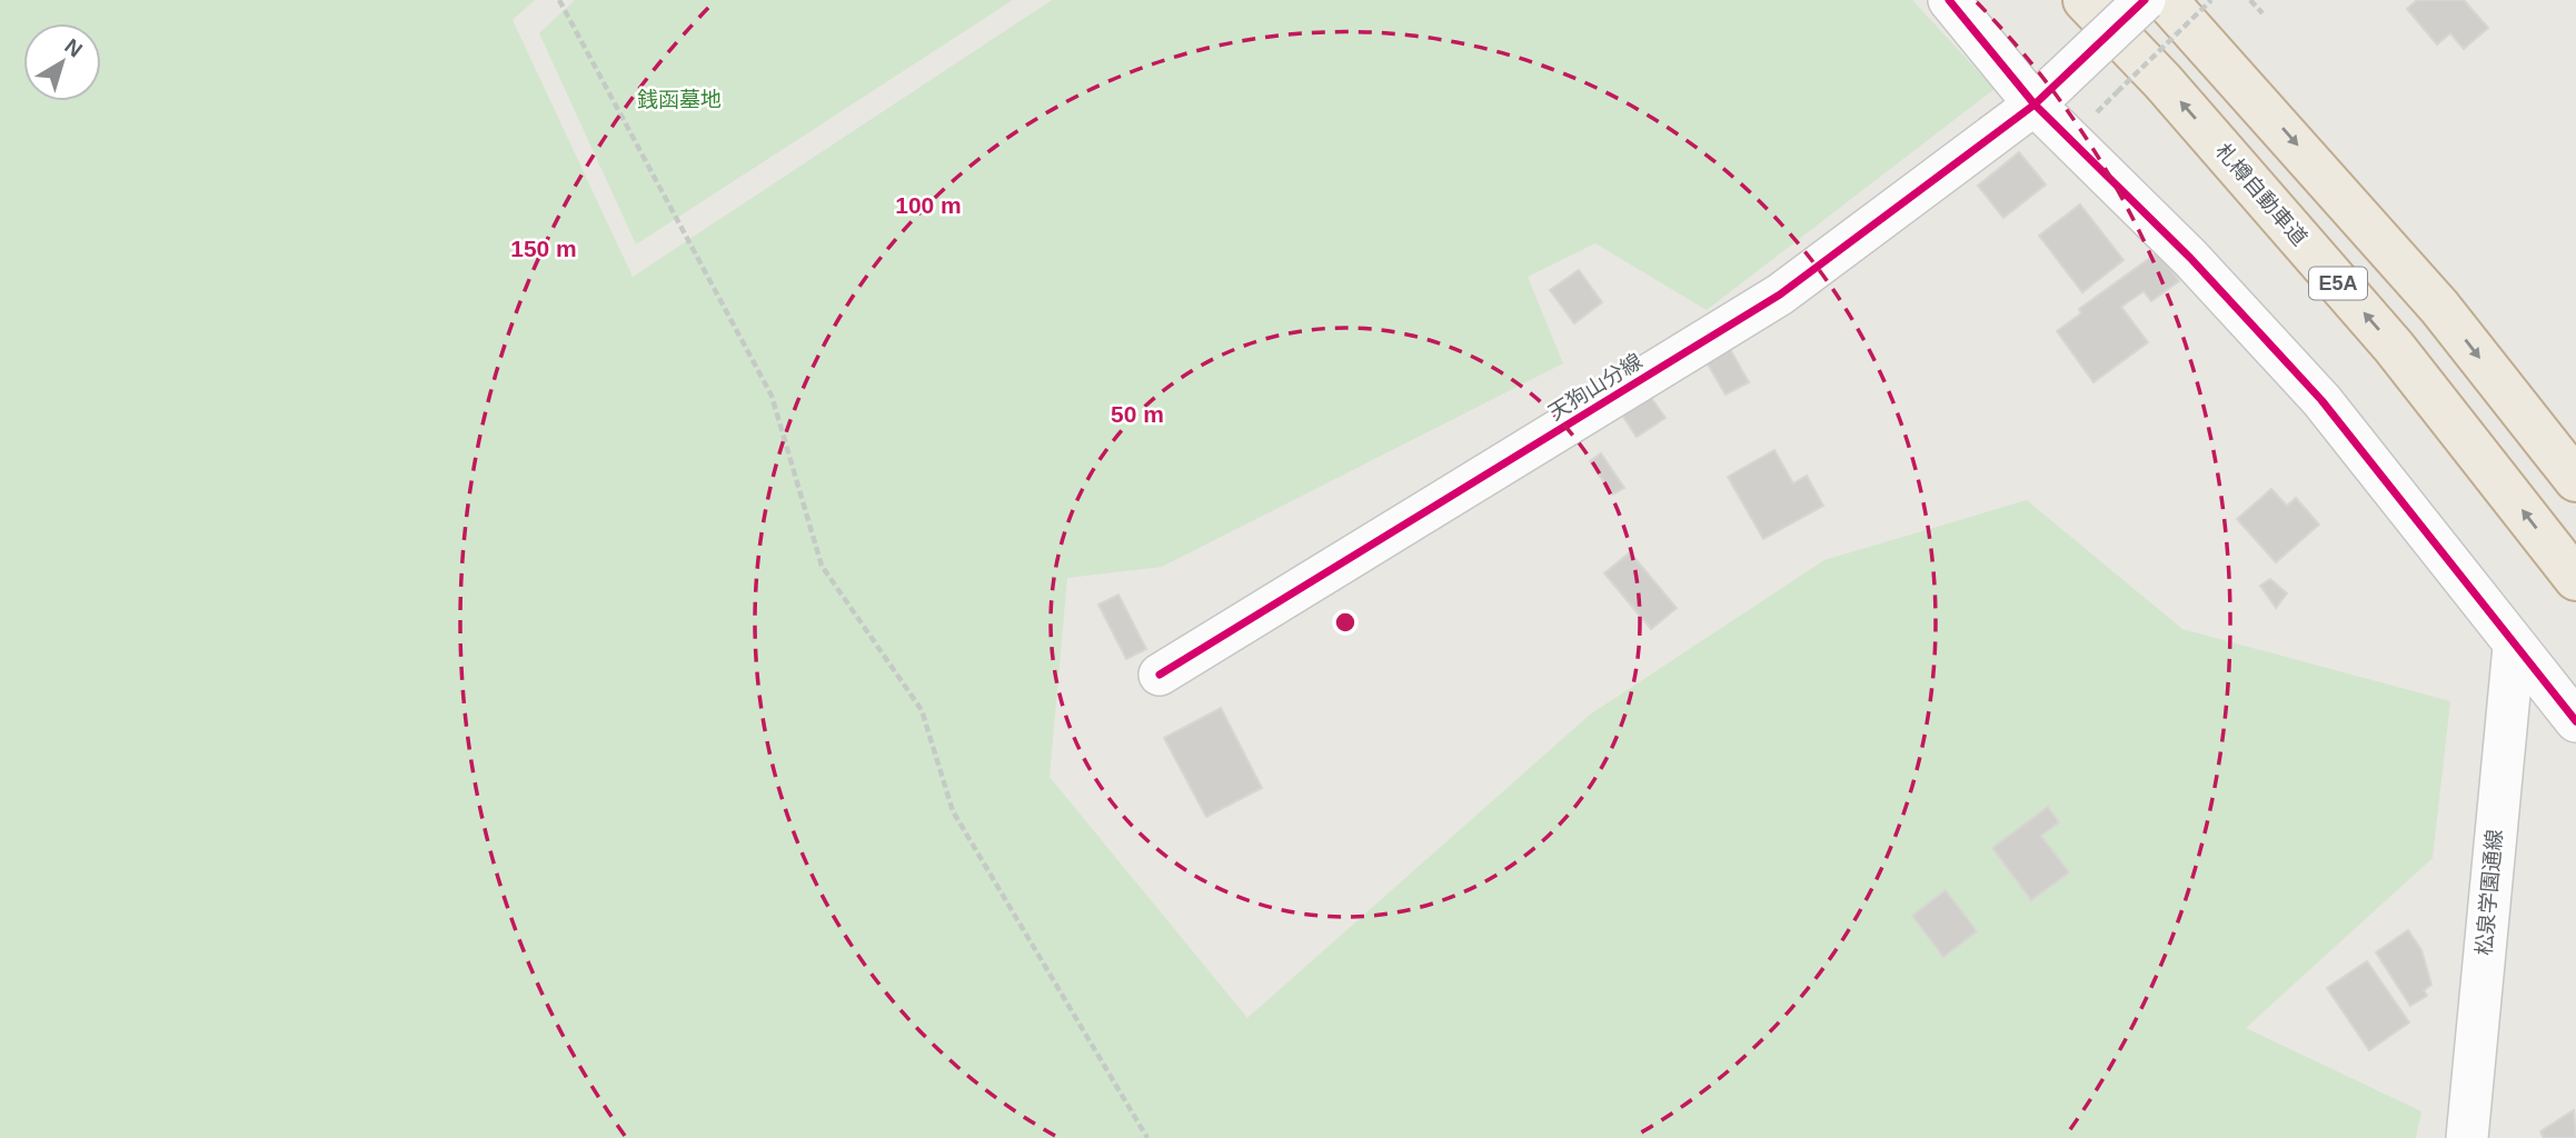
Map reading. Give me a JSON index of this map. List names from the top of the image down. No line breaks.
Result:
{"streets":{"highway":["札樽自動車道","E5A"],"street":["天狗山分線","松泉学園通線"]},"parks":["銭函墓地"],"north":"top right","rings":["100 m","150 m","50 m"]}
